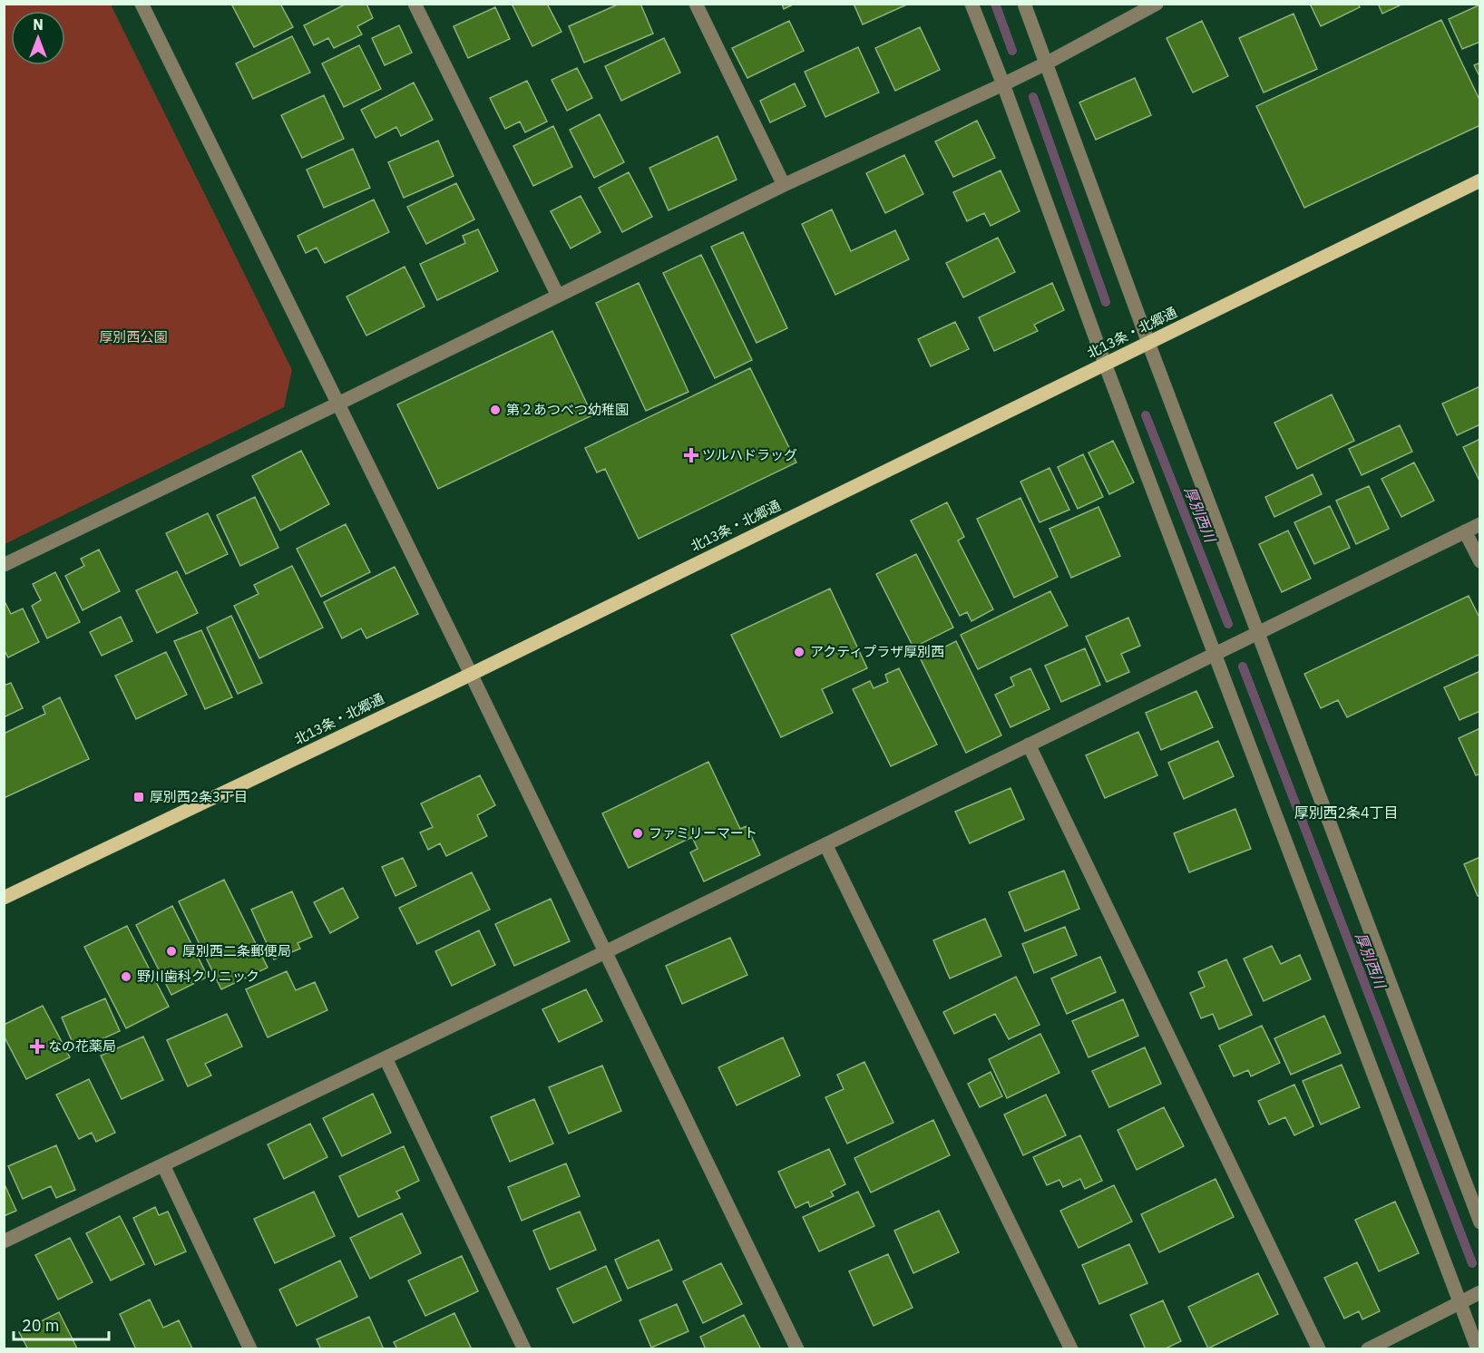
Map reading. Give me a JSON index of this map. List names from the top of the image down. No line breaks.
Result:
{"streets":{"main road":["北13条・北郷通"]},"districts":["厚別西2条4丁目"],"water":["厚別西川"],"parks":["厚別西公園"],"places":{"other":["第２あつべつ幼稚園","アクティプラザ厚別西","ファミリーマート","厚別西二条郵便局","野川歯科クリニック"],"health":["ツルハドラッグ","なの花薬局"],"transit":["厚別西2条3丁目"]},"scale_bar":"20 m","north":"top"}
